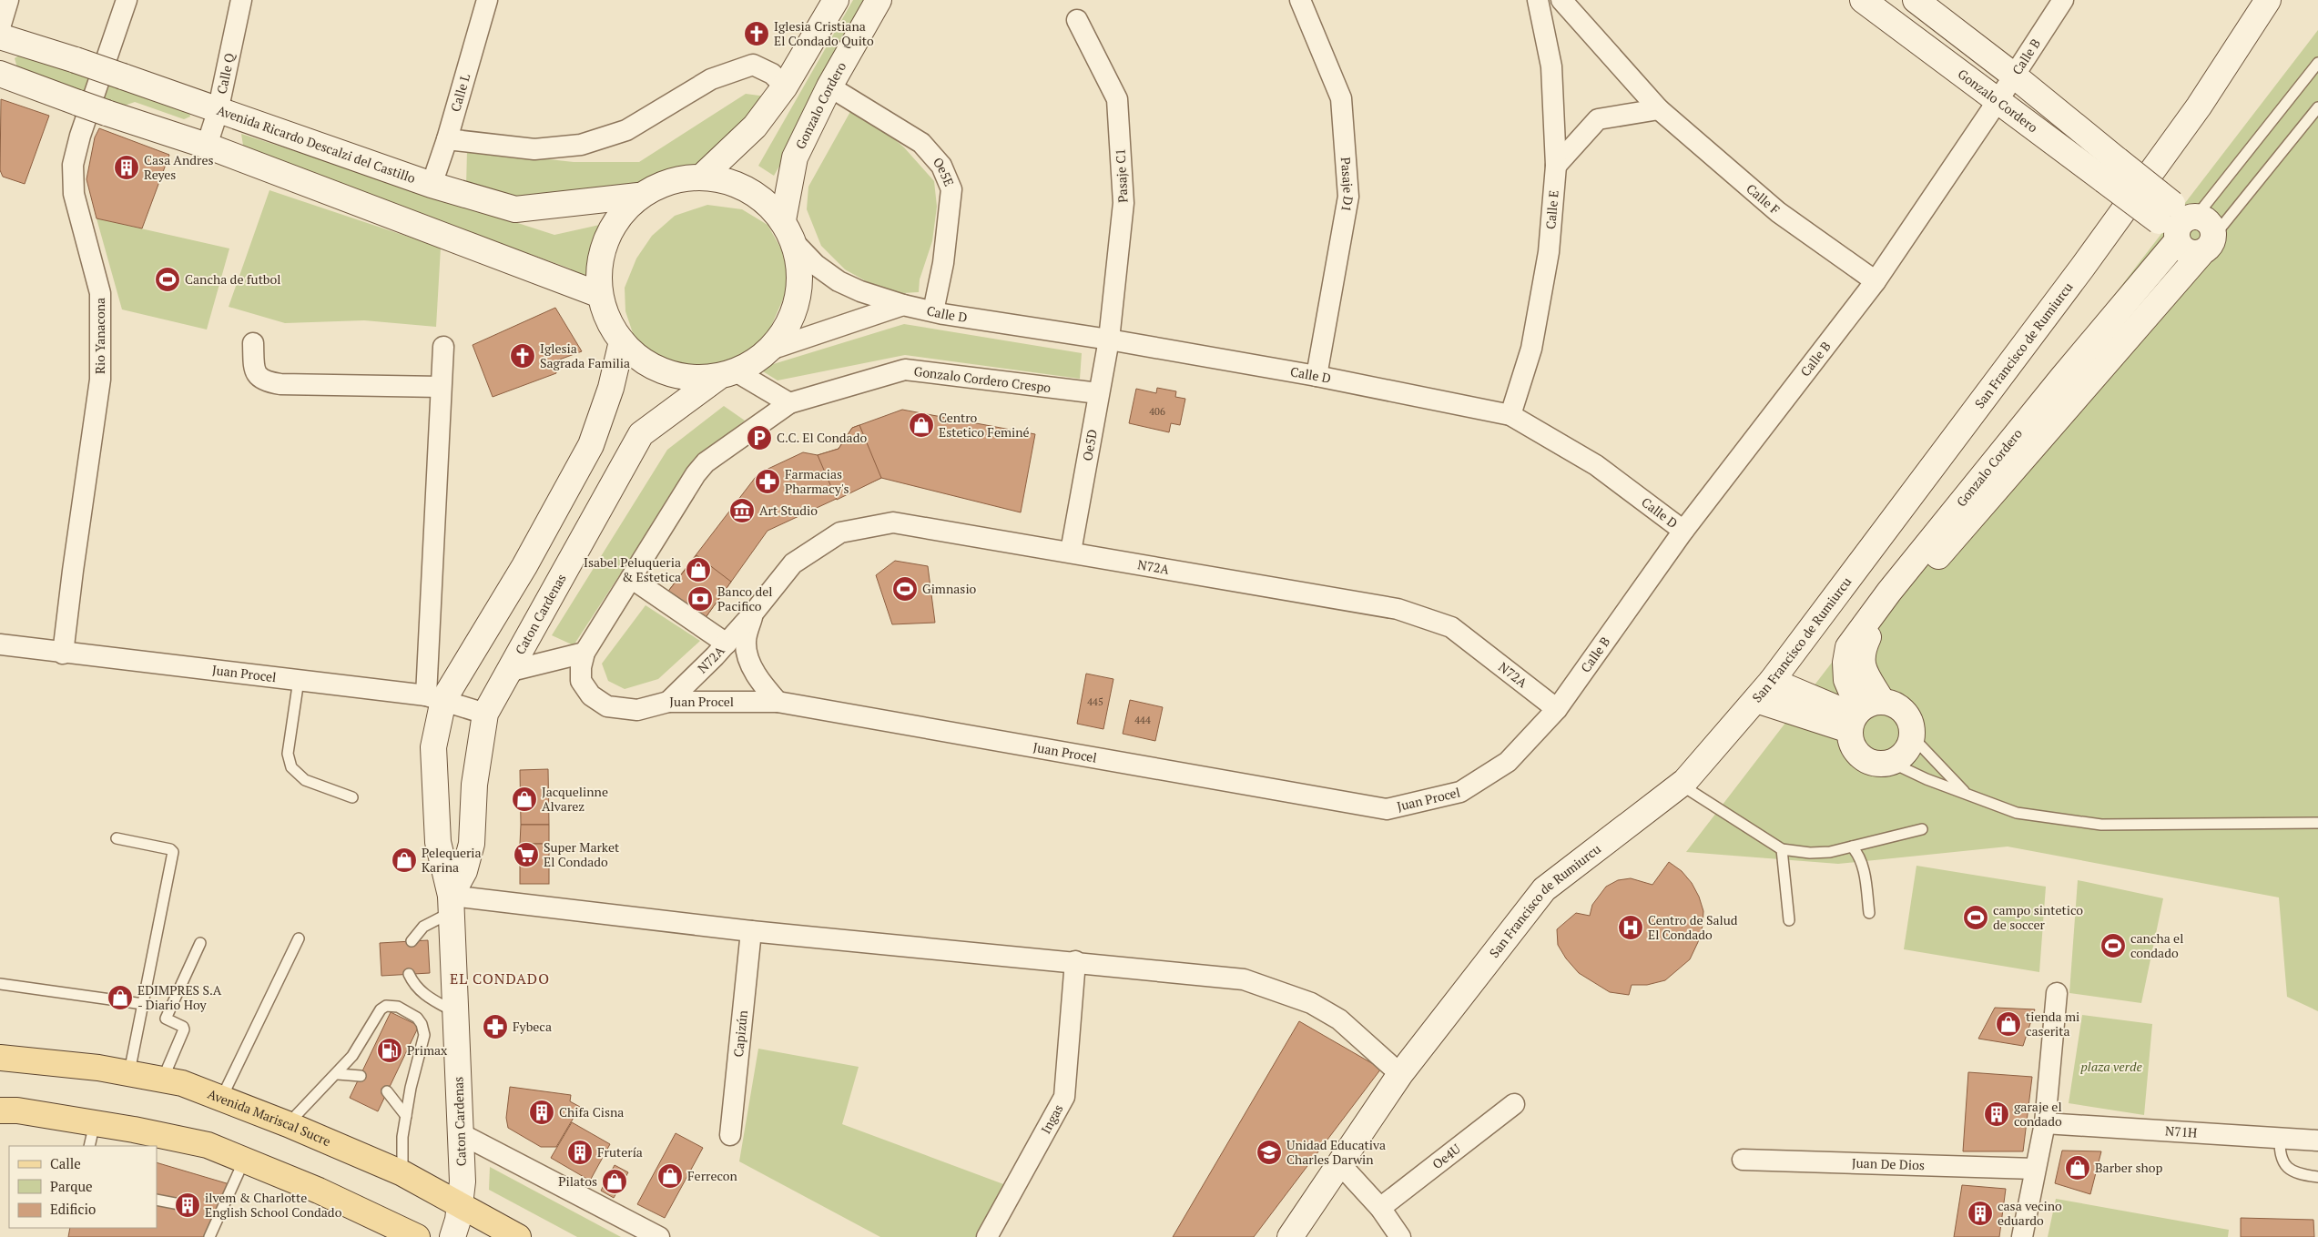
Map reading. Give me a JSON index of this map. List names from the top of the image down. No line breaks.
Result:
{"streets":{"main road":["Avenida Mariscal Sucre"],"street":["Calle B","Calle Q","Calle L","Gonzalo Cordero","Avenida Ricardo Descalzi del Castillo","Oe5E","Pasaje C1","Pasaje D1","Calle F","Calle E","Calle D","Rio Yanacona","San Francisco de Rumiurcu","Gonzalo Cordero Crespo","Oe5D","N72A","Caton Cardenas","Juan Procel","Capizún","Ingas","N71H","Oe4U","Juan De Dios"]},"crossings":[["Calle B","Gonzalo Cordero"],["Calle B","Calle F"],["Calle B","Calle D"],["Calle B","N72A"],["Calle B","Juan Procel"],["Calle Q","Avenida Ricardo Descalzi del Castillo"],["Calle L","Avenida Ricardo Descalzi del Castillo"],["Gonzalo Cordero","Oe5E"],["Oe5E","Calle D"],["Pasaje C1","Calle D"],["Pasaje C1","Oe5D"],["Pasaje D1","Calle D"],["Calle E","Calle D"],["Calle D","Oe5D"],["Rio Yanacona","Juan Procel"],["Gonzalo Cordero Crespo","Oe5D"],["Gonzalo Cordero Crespo","Juan Procel"],["Oe5D","N72A"],["N72A","Juan Procel"],["Caton Cardenas","Juan Procel"],["Caton Cardenas","Avenida Mariscal Sucre"]],"districts":["EL CONDADO"],"parks":["plaza verde"],"places":{"church":["Iglesia Cristiana El Condado Quito","Iglesia Sagrada Familia"],"building":["Casa Andres Reyes","Chifa Cisna","garaje el condado","Frutería","ilvem & Charlotte English School Condado","casa vecino eduardo"],"sports":["Cancha de futbol","Gimnasio","campo sintetico de soccer","cancha el condado"],"shop":["Centro Estetico Feminé","Isabel Peluqueria & Estetica","Jacquelinne Alvarez","Pelequeria Karina","EDIMPRES S.A - Diario Hoy","tienda mi caserita","Barber shop","Ferrecon","Pilatos"],"parking":["C.C. El Condado"],"pharmacy":["Farmacias Pharmacy's","Fybeca"],"museum":["Art Studio"],"bank":["Banco del Pacifico"],"supermarket":["Super Market El Condado"],"hospital":["Centro de Salud El Condado"],"fuel station":["Primax"],"school or university":["Unidad Educativa Charles Darwin"]},"house_numbers":["406","445","444"],"legend":["Calle","Parque","Edificio"]}
